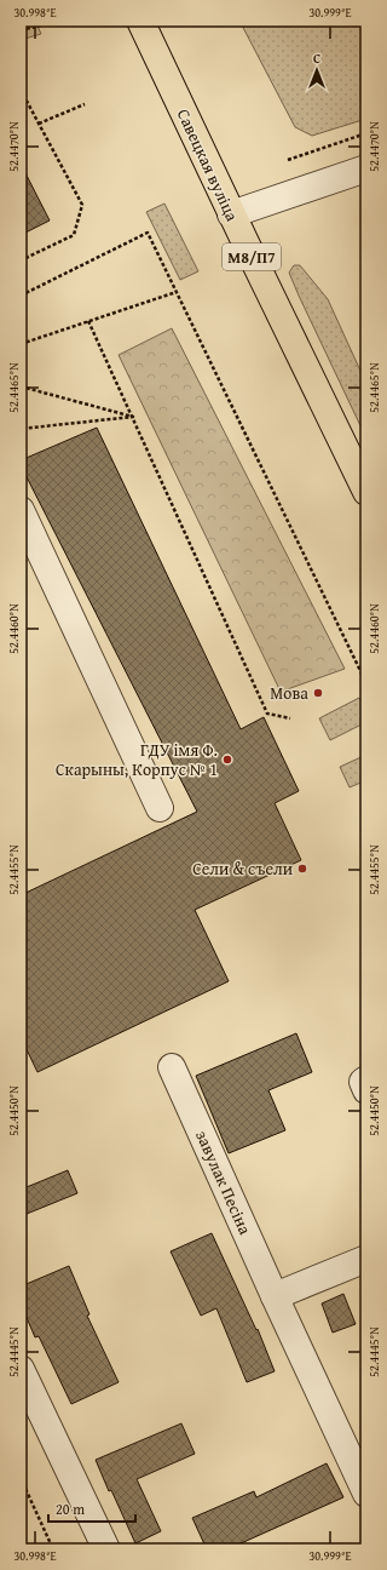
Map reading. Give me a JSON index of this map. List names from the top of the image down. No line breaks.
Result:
{"streets":{"main road":["Савецкая вуліца","М8/П7"],"street":["завулак Песіна"]},"places":["Мова","ГДУ імя Ф. Скарыны, Корпус № 1","Сели & съели"],"scale_bar":"20 m","north":"top","coordinates":["30.998°E","30.999°E","52.4470°N","52.4465°N","52.4460°N","52.4455°N","52.4450°N","52.4445°N"]}
